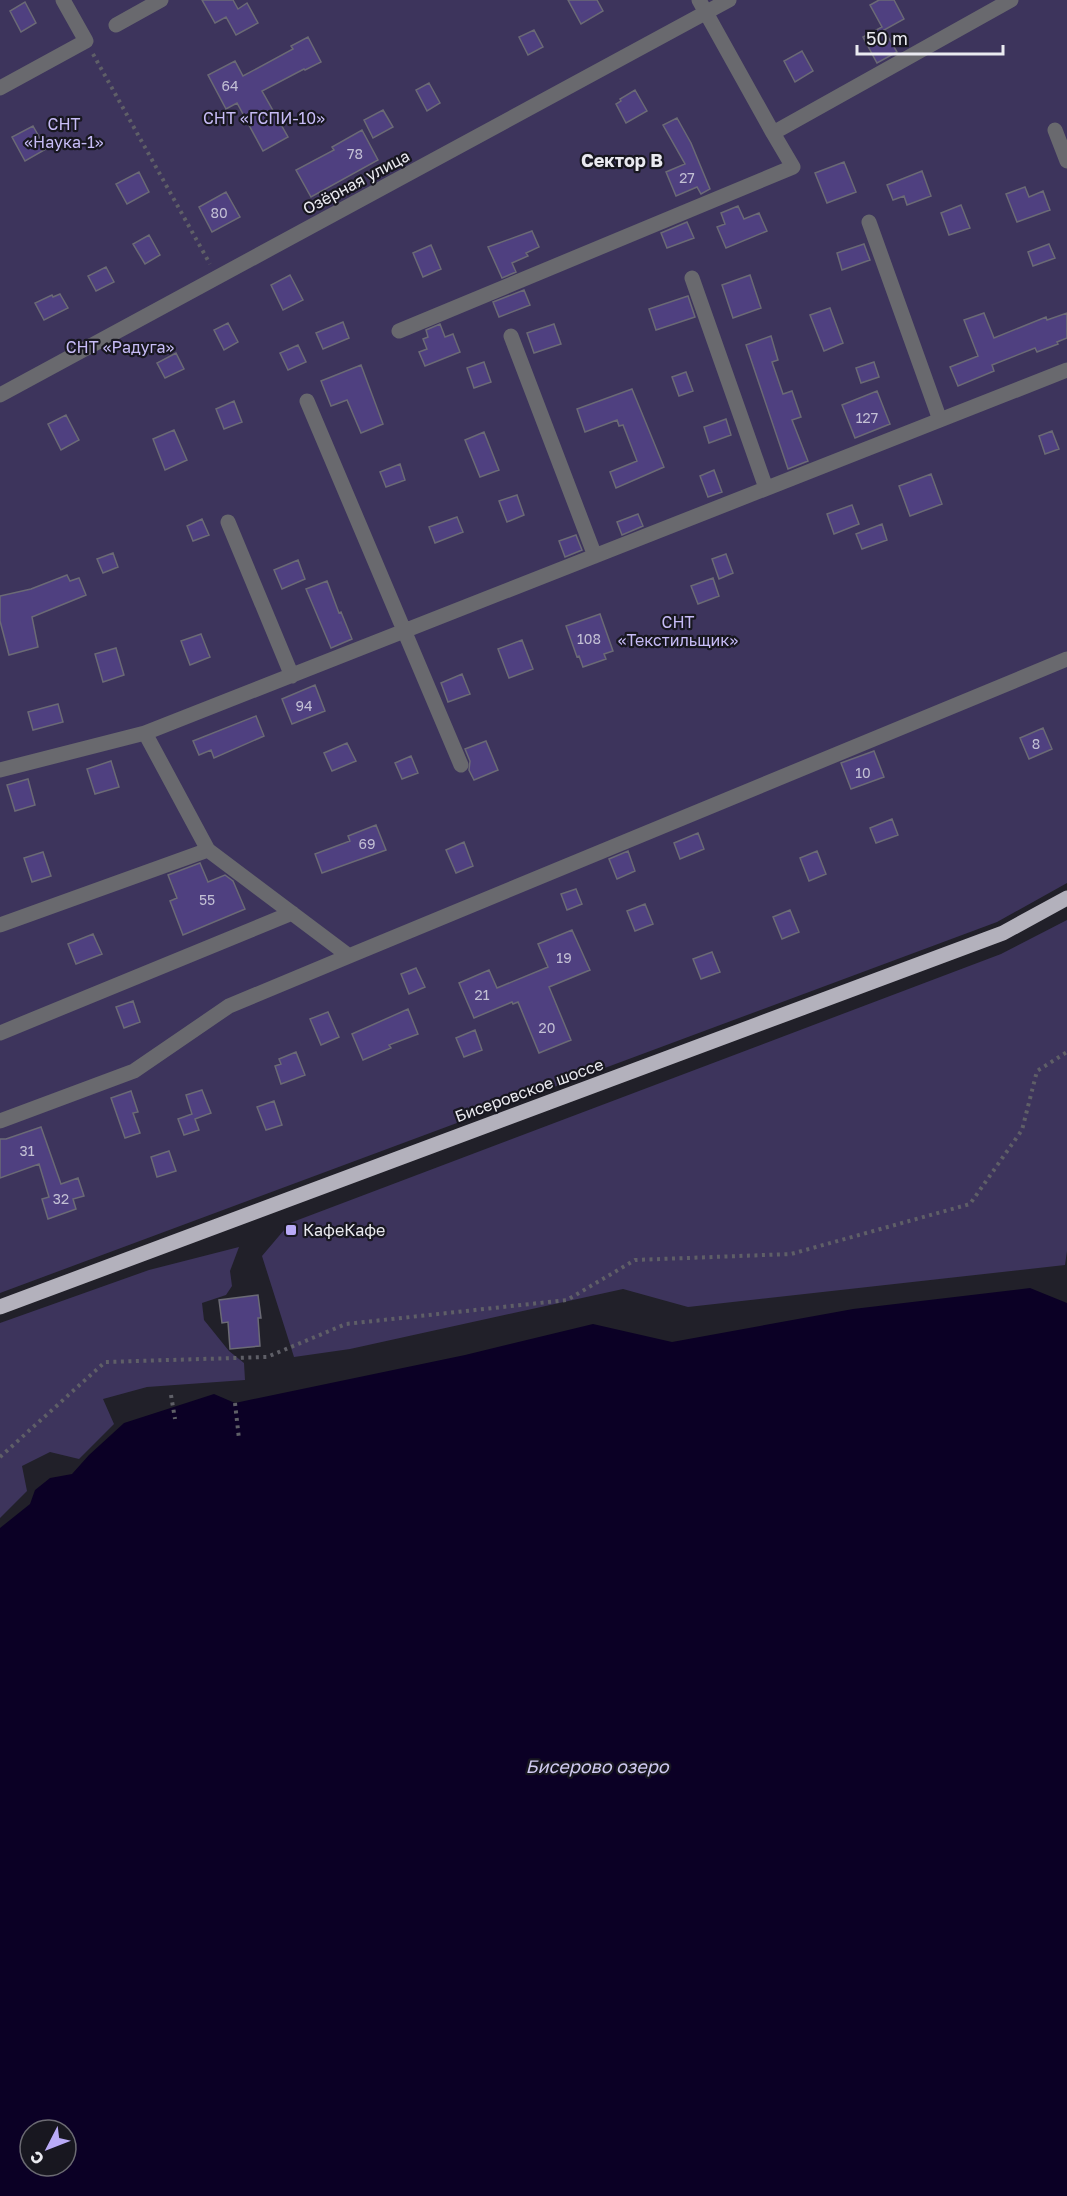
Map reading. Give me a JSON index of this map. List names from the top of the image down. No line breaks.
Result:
{"streets":{"main road":["Бисеровское шоссе"],"street":["Озёрная улица"]},"districts":["Сектор В"],"water":["Бисерово озеро"],"parks":["СНТ «ГСПИ-10»","СНТ «Наука-1»","СНТ «Радуга»","СНТ «Текстильщик»"],"places":{"transit":["КафеКафе"]},"house_numbers":["64","78","27","80","127","108","94","8","10","69","55","19","21","20","31","32"],"scale_bar":"50 m","north":"bottom left"}
